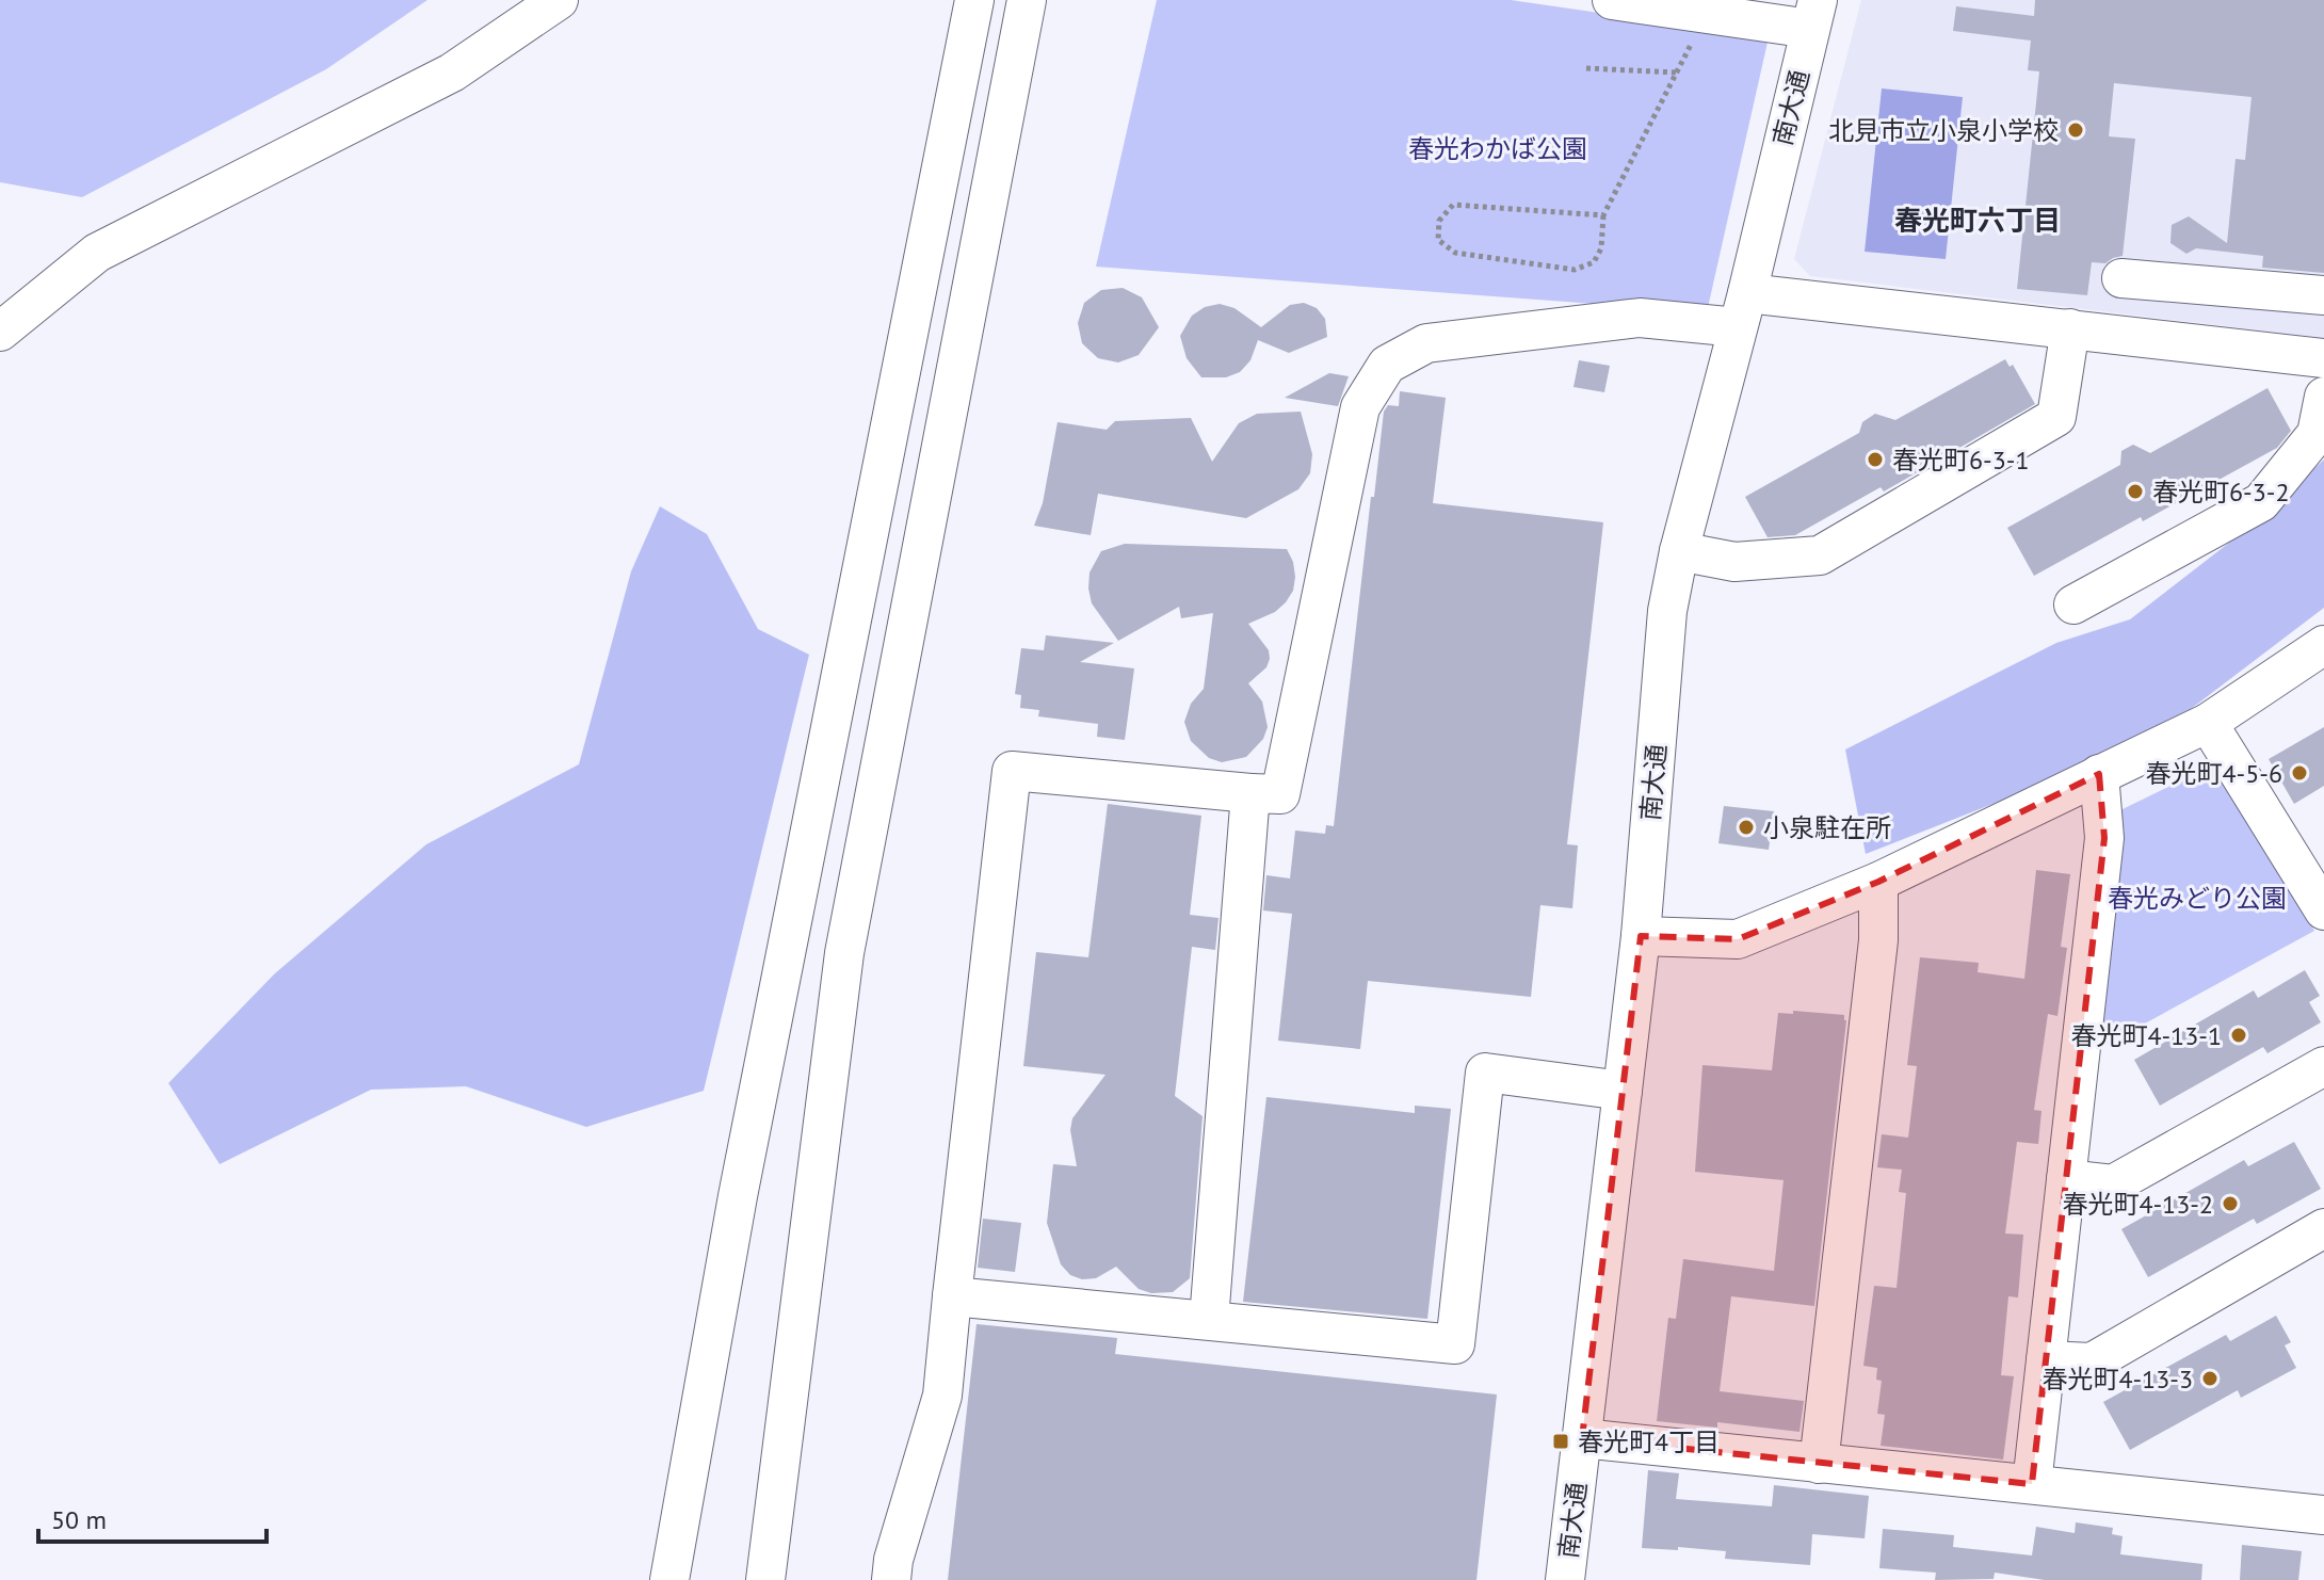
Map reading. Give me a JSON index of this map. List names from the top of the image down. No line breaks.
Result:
{"streets":{"street":["南大通"]},"districts":["春光町六丁目"],"parks":["春光わかば公園","春光みどり公園"],"places":{"other":["北見市立小泉小学校","春光町6-3-1","春光町6-3-2","春光町4-5-6","小泉駐在所","春光町4-13-1","春光町4-13-2","春光町4-13-3"],"transit":["春光町4丁目"]},"scale_bar":"50 m"}
